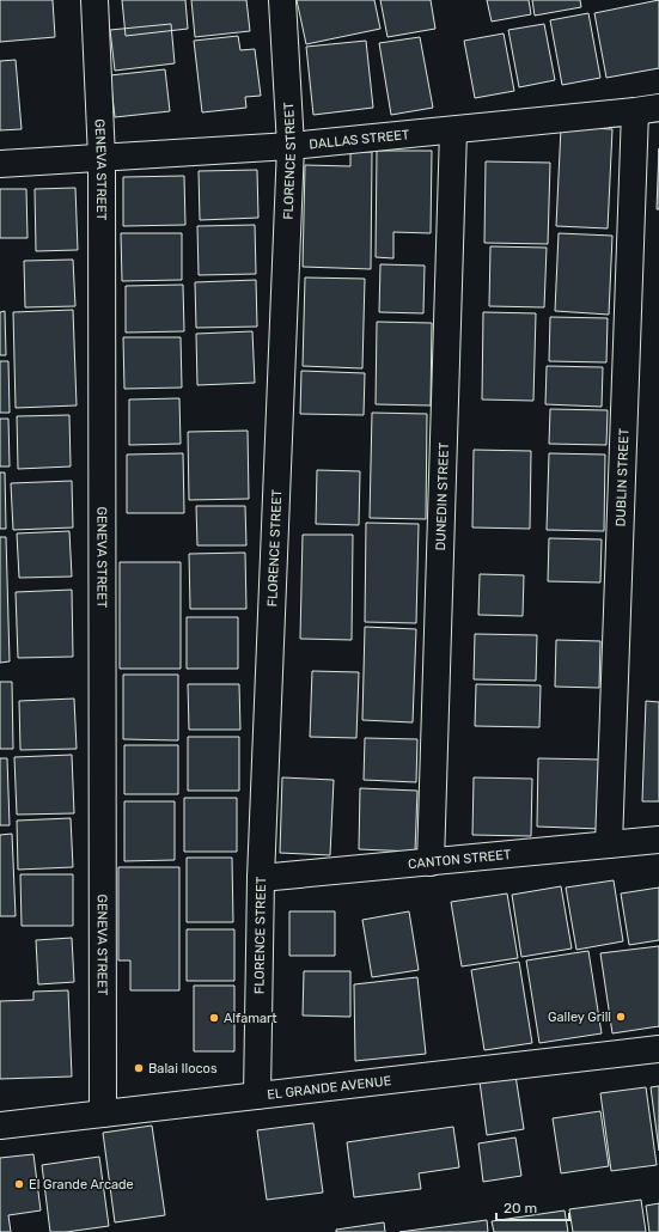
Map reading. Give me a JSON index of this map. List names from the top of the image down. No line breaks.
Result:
{"streets":{"street":["DALLAS STREET","FLORENCE STREET","GENEVA STREET","DUBLIN STREET","DUNEDIN STREET","CANTON STREET","EL GRANDE AVENUE"]},"crossings":[["DALLAS STREET","FLORENCE STREET"],["DALLAS STREET","GENEVA STREET"],["DALLAS STREET","DUBLIN STREET"],["DALLAS STREET","DUNEDIN STREET"],["FLORENCE STREET","CANTON STREET"],["FLORENCE STREET","EL GRANDE AVENUE"],["GENEVA STREET","EL GRANDE AVENUE"],["DUBLIN STREET","CANTON STREET"],["DUNEDIN STREET","CANTON STREET"]],"places":["Galley Grill","Alfamart","Balai Ilocos","El Grande Arcade"],"scale_bar":"20 m"}
